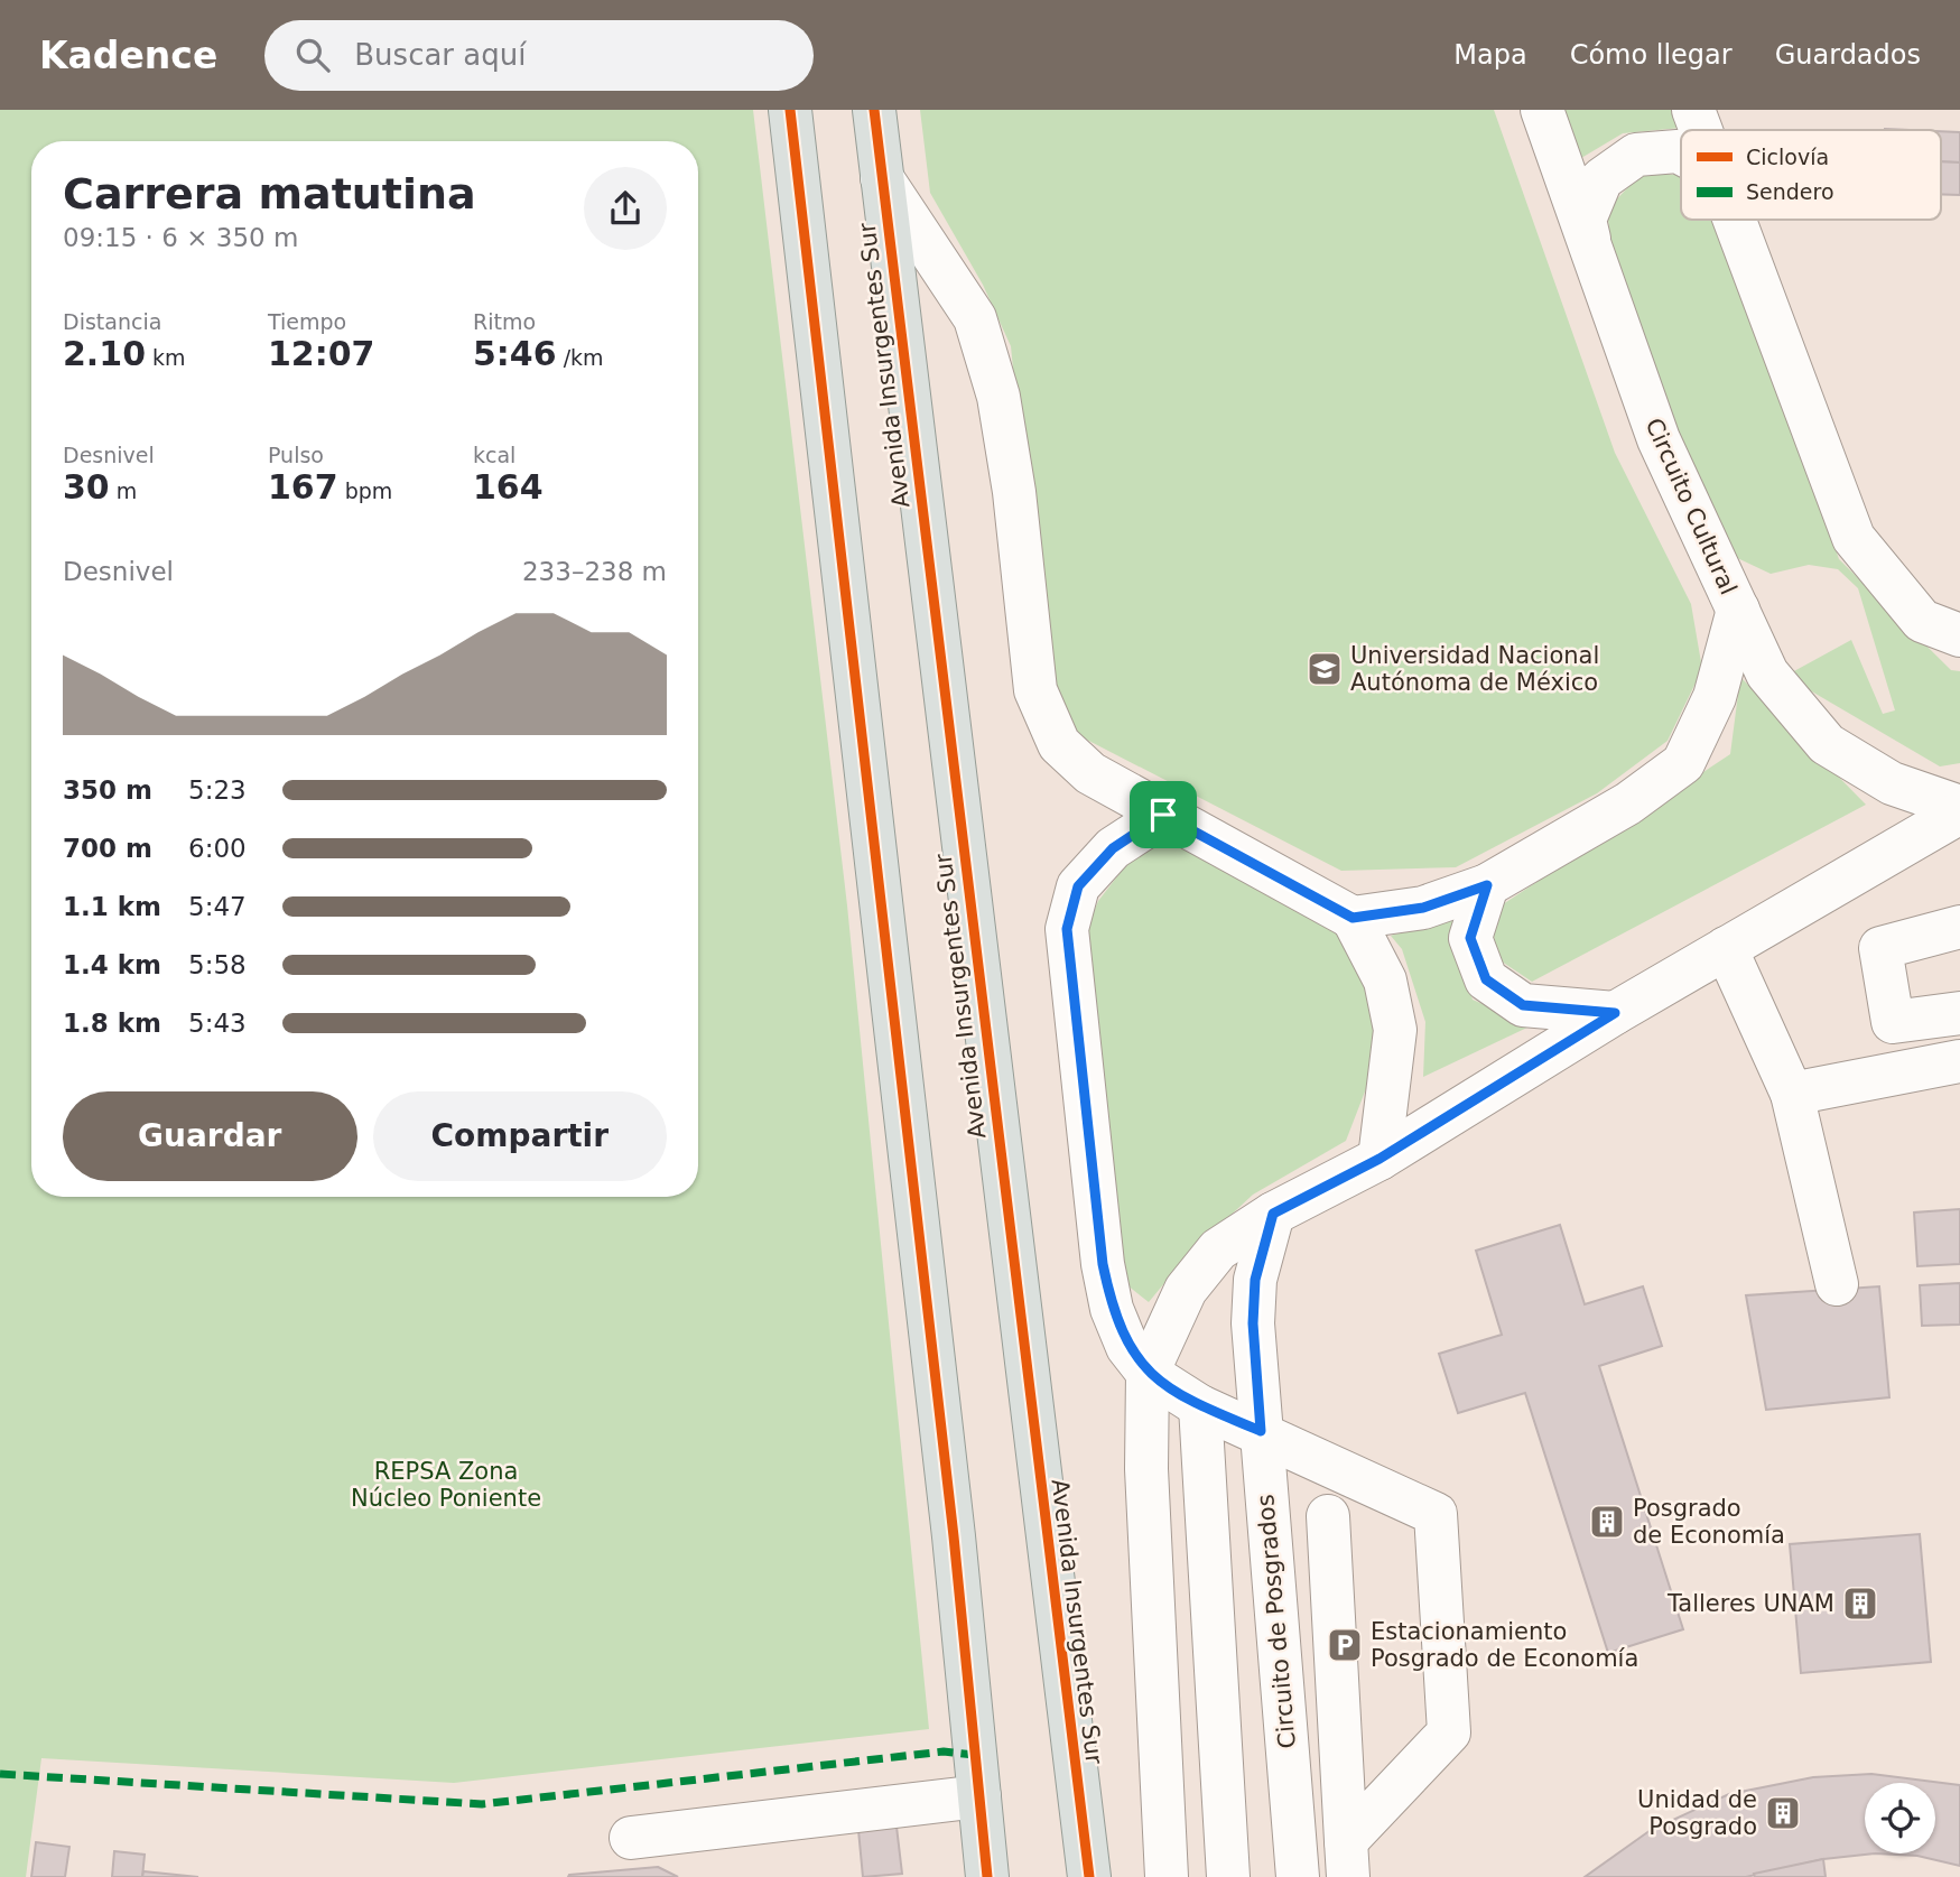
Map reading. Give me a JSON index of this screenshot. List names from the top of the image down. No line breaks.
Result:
{"streets":{"main road":["Avenida Insurgentes Sur"],"street":["Circuito Cultural","Circuito de Posgrados"]},"parks":["REPSA Zona Núcleo Poniente"],"places":{"school or university":["Universidad Nacional Autónoma de México"],"building":["Posgrado de Economía","Talleres UNAM","Unidad de Posgrado"],"parking":["Estacionamiento Posgrado de Economía"]},"legend":["Ciclovía","Sendero"],"page":{"header":"Kadence","search":"Buscar aquí","nav":["Mapa","Cómo llegar","Guardados"],"heading":["Carrera matutina","09:15 · 6 × 350 m"],"stats":[["Distancia","2.10 km"],["Tiempo","12:07"],["Ritmo","5:46 /km"],["Desnivel","30 m"],["Pulso","167 bpm"],["kcal","164"]],"chart":["Desnivel","233–238 m"],"list":[{"name":"350 m","note":"5:23"},{"name":"700 m","note":"6:00"},{"name":"1.1 km","note":"5:47"},{"name":"1.4 km","note":"5:58"},{"name":"1.8 km","note":"5:43"}],"buttons":["Guardar","Compartir"]}}
